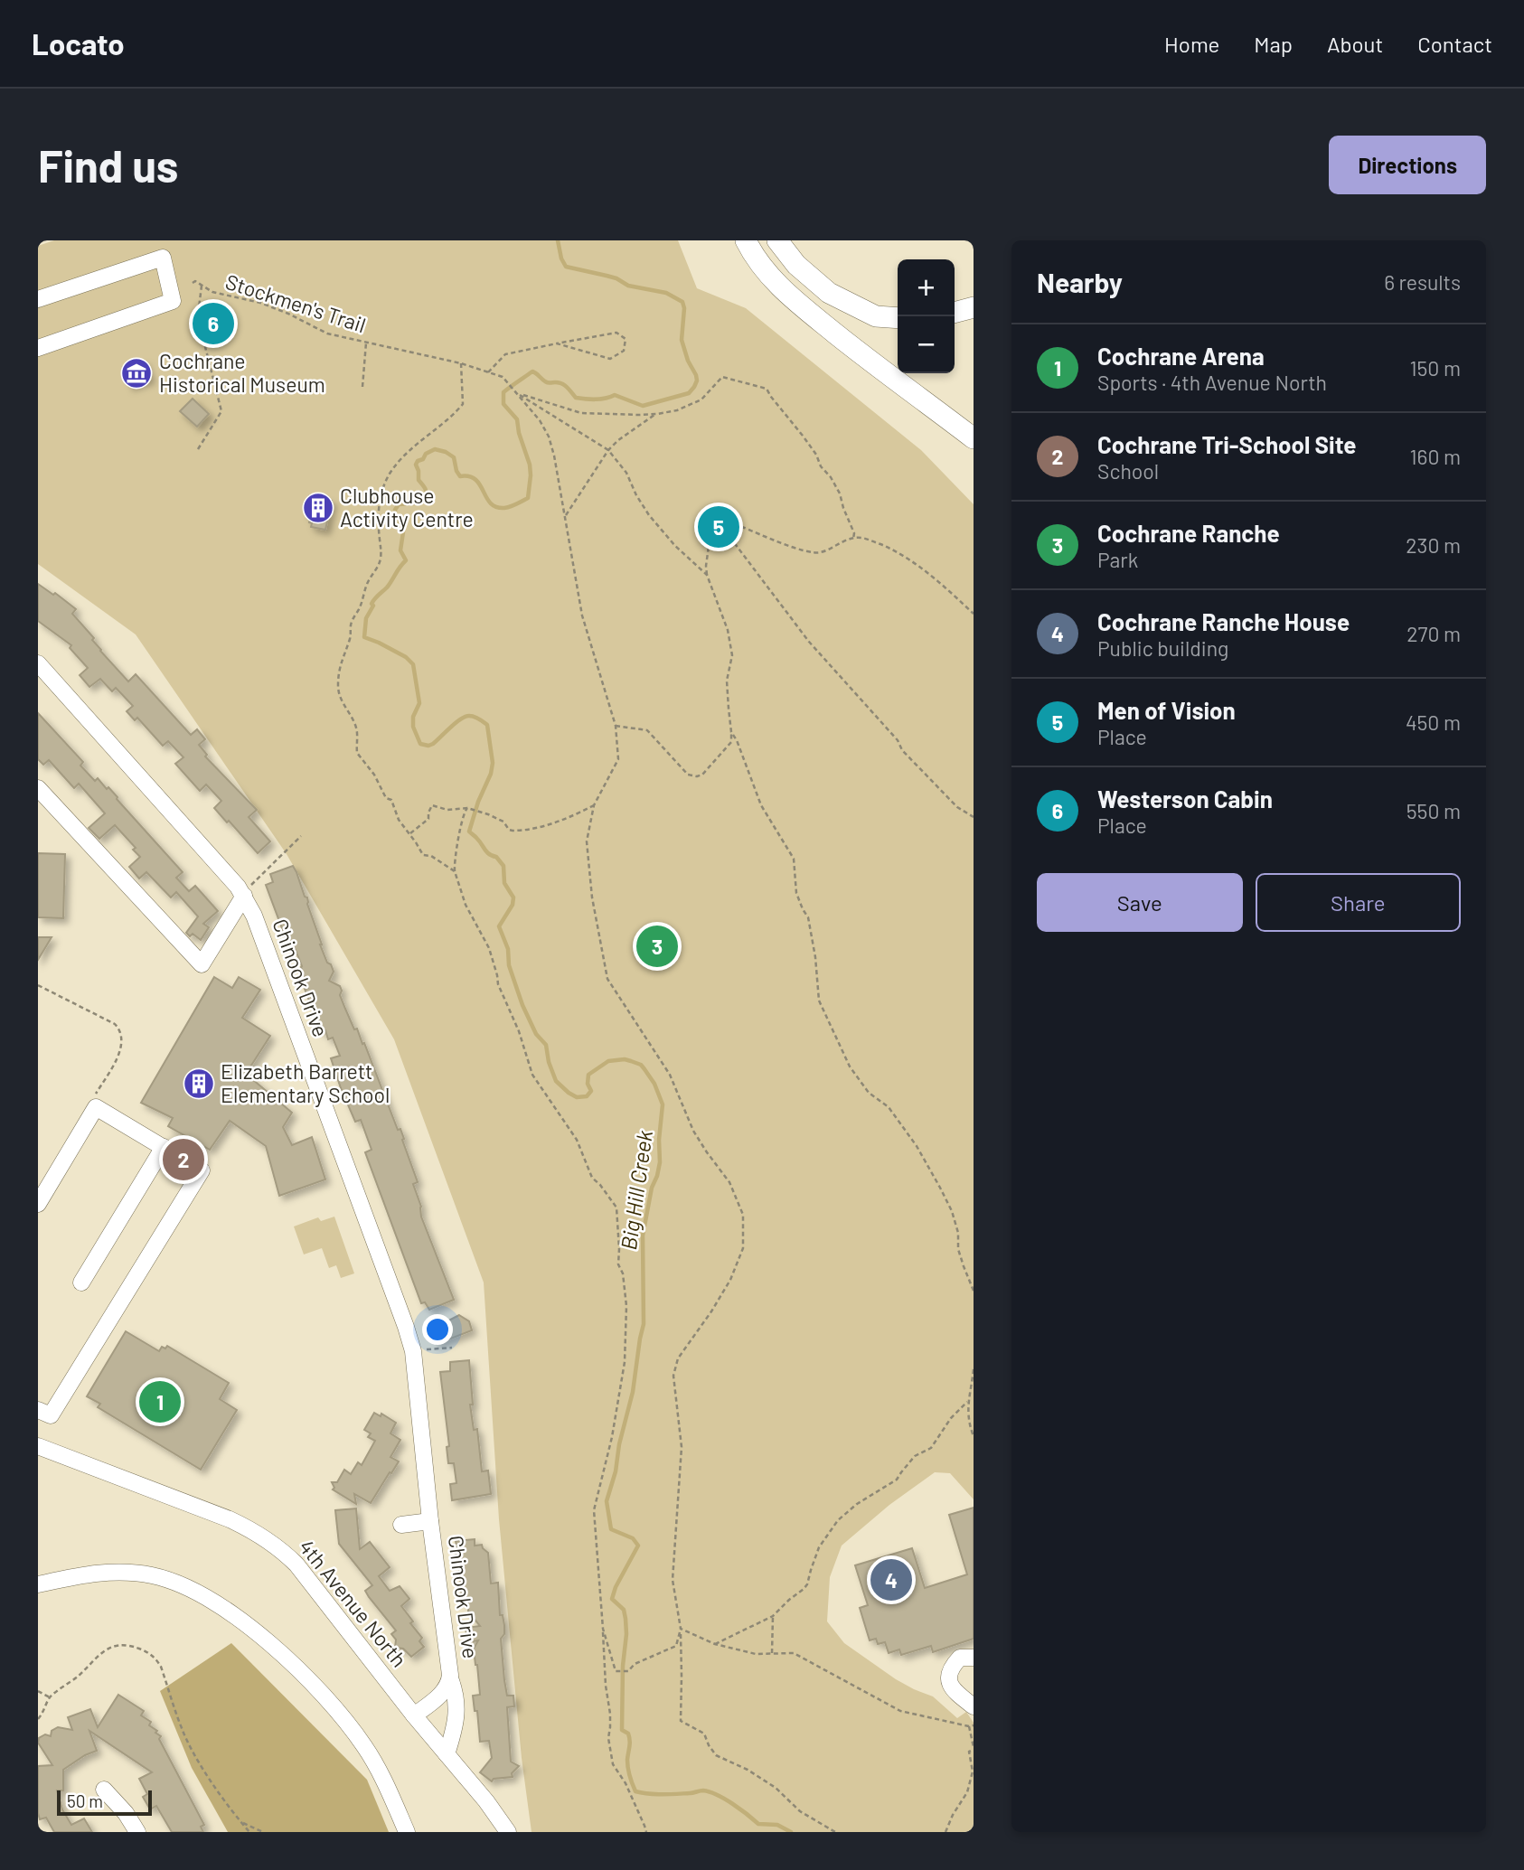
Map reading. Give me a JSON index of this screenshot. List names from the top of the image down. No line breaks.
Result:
{"streets":{"street":["Chinook Drive","4th Avenue North"],"path":["Stockmen's Trail"]},"crossings":[["Chinook Drive","4th Avenue North"]],"water":["Big Hill Creek"],"places":{"museum":["Cochrane Historical Museum"],"building":["Clubhouse Activity Centre","Elizabeth Barrett Elementary School"]},"scale_bar":"50 m","page":{"header":"Locato","nav":["Home","Map","About","Contact"],"buttons":["Directions",["Save","Share"]],"title":"Find us","heading":["Nearby","6 results"],"map_buttons":["+","−"],"pins":["6","5","3","2","1","4"],"list":[{"mark":"1","name":"Cochrane Arena","note":"Sports · 4th Avenue North","value":"150 m"},{"mark":"2","name":"Cochrane Tri-School Site","note":"School","value":"160 m"},{"mark":"3","name":"Cochrane Ranche","note":"Park","value":"230 m"},{"mark":"4","name":"Cochrane Ranche House","note":"Public building","value":"270 m"},{"mark":"5","name":"Men of Vision","note":"Place","value":"450 m"},{"mark":"6","name":"Westerson Cabin","note":"Place","value":"550 m"}],"scale":"50 m"}}
